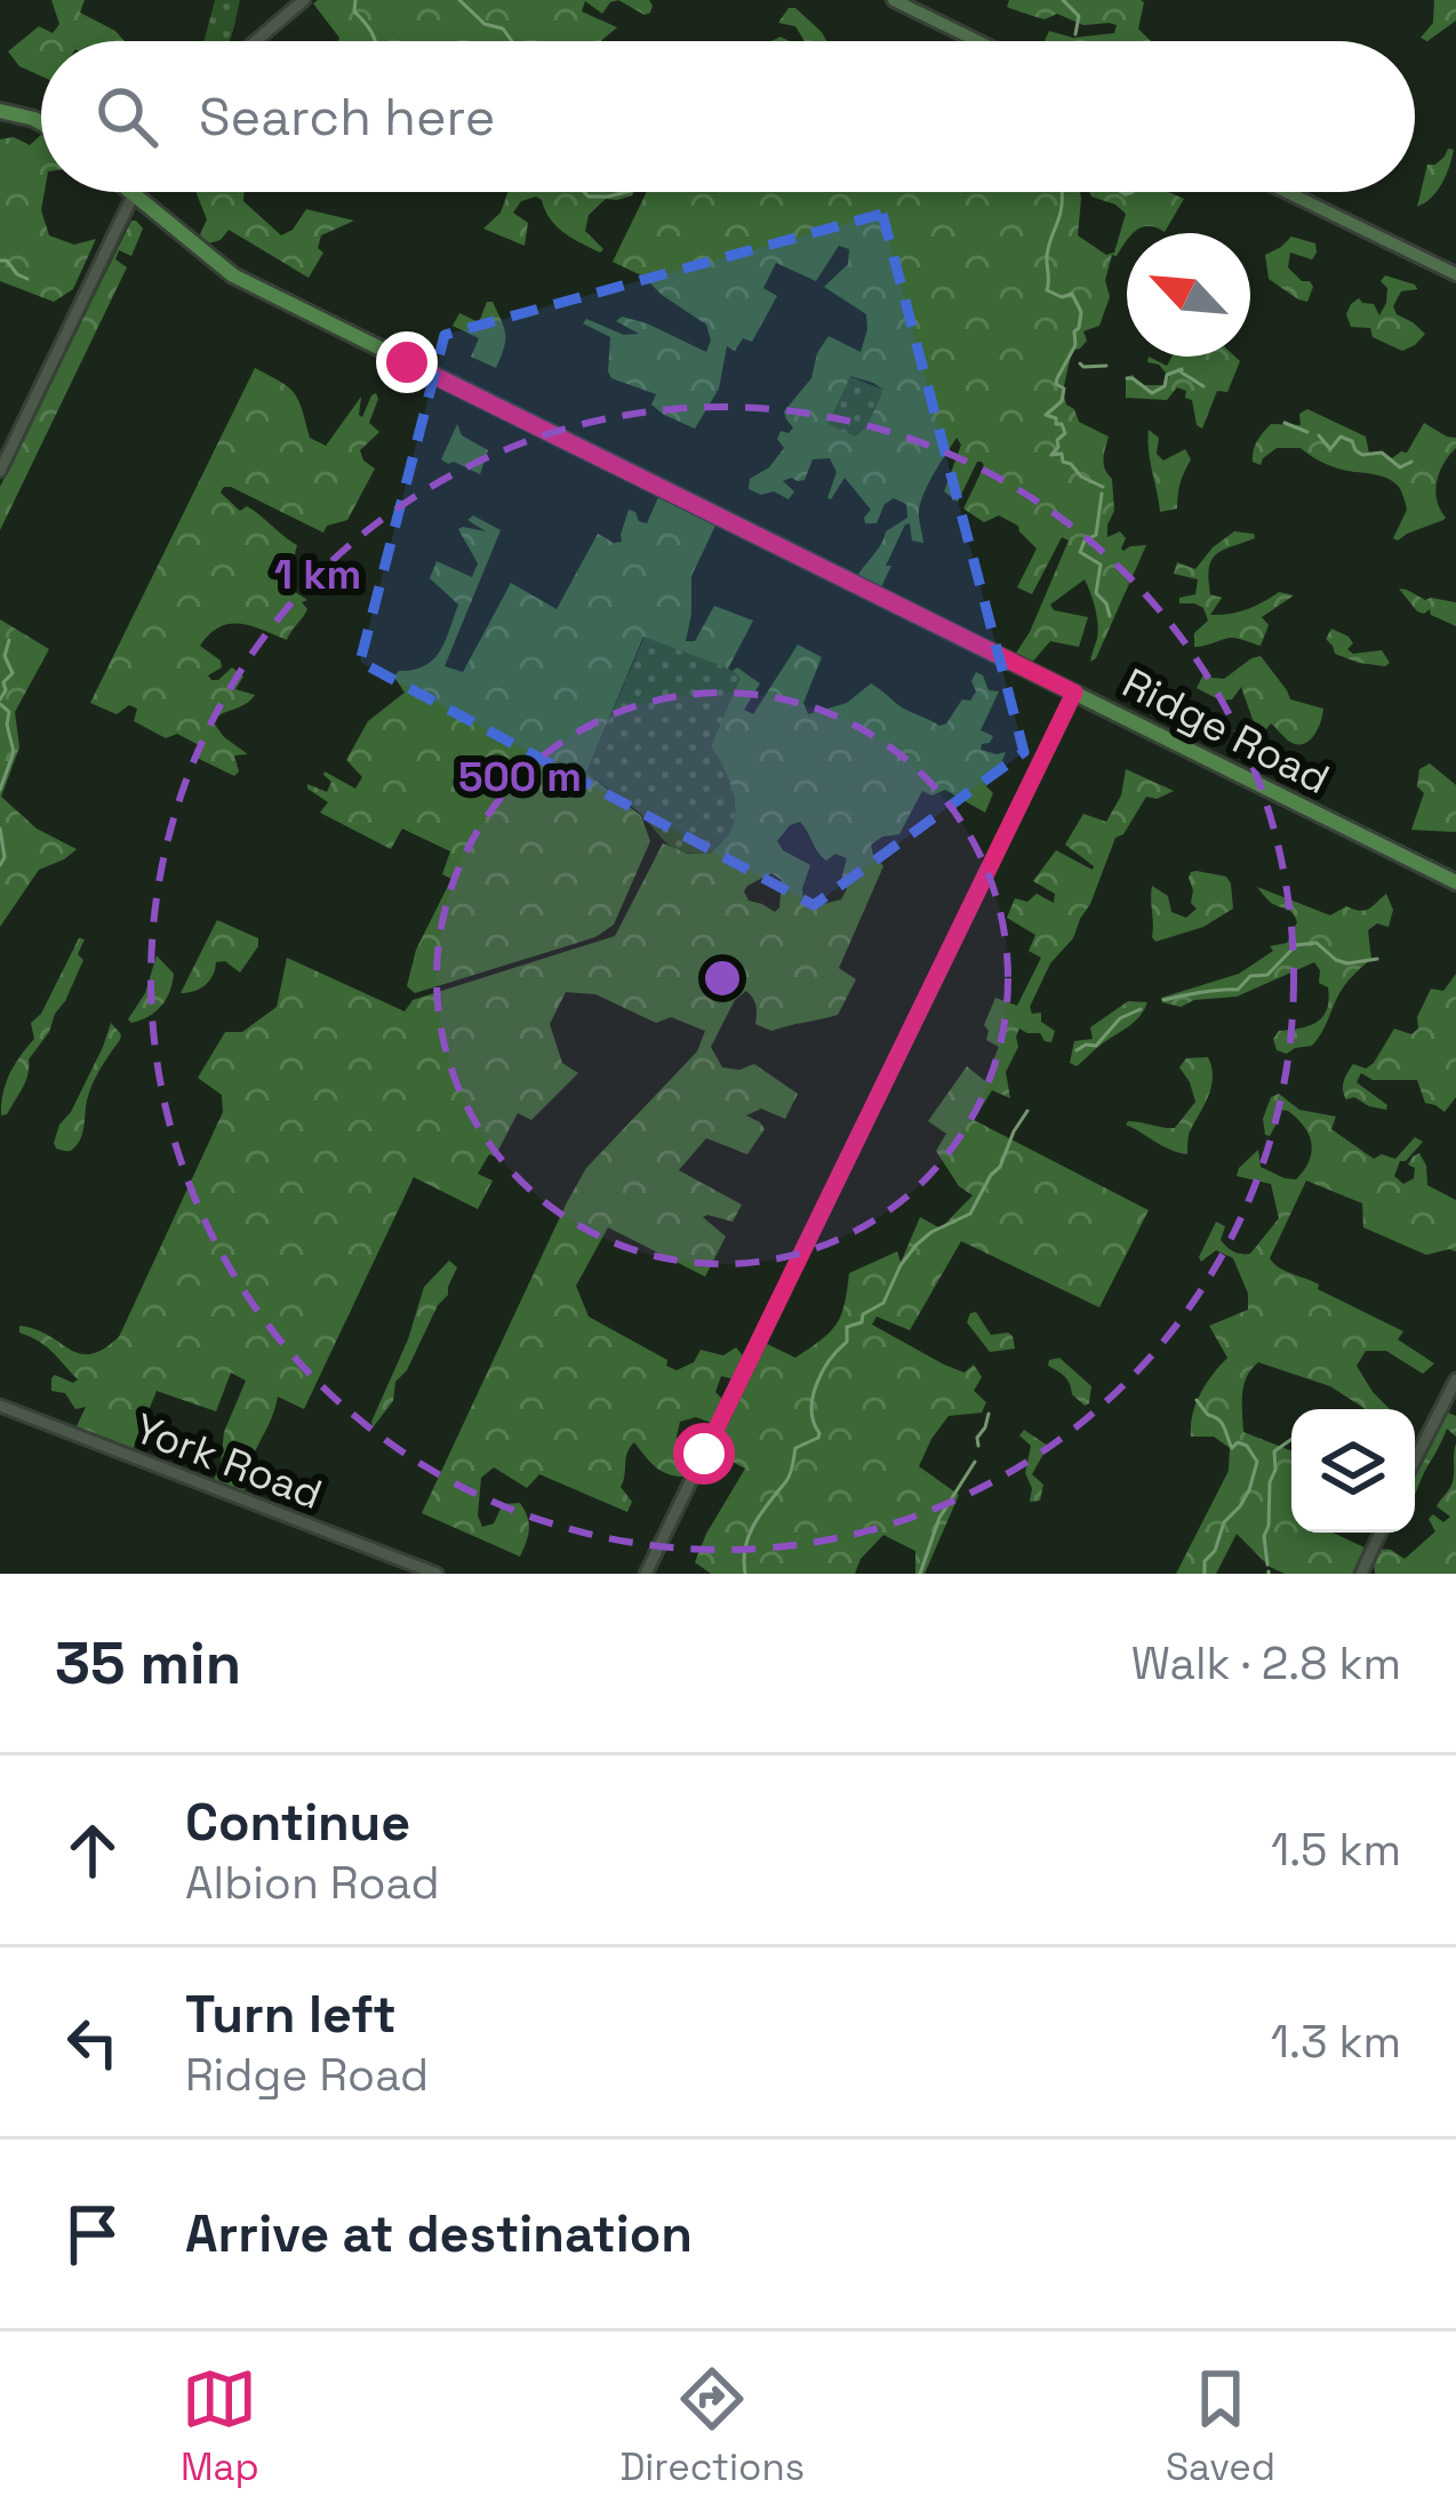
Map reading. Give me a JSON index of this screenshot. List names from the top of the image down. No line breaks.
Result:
{"streets":{"main road":["Ridge Road"],"street":["York Road"]},"north":"top left","page":{"search":"Search here","heading":["35 min","Walk · 2.8 km"],"list":[["Continue","Albion Road","1.5 km"],["Turn left","Ridge Road","1.3 km"],"Arrive at destination"],"nav":["Map","Directions","Saved"]},"rings":["1 km","500 m"]}
